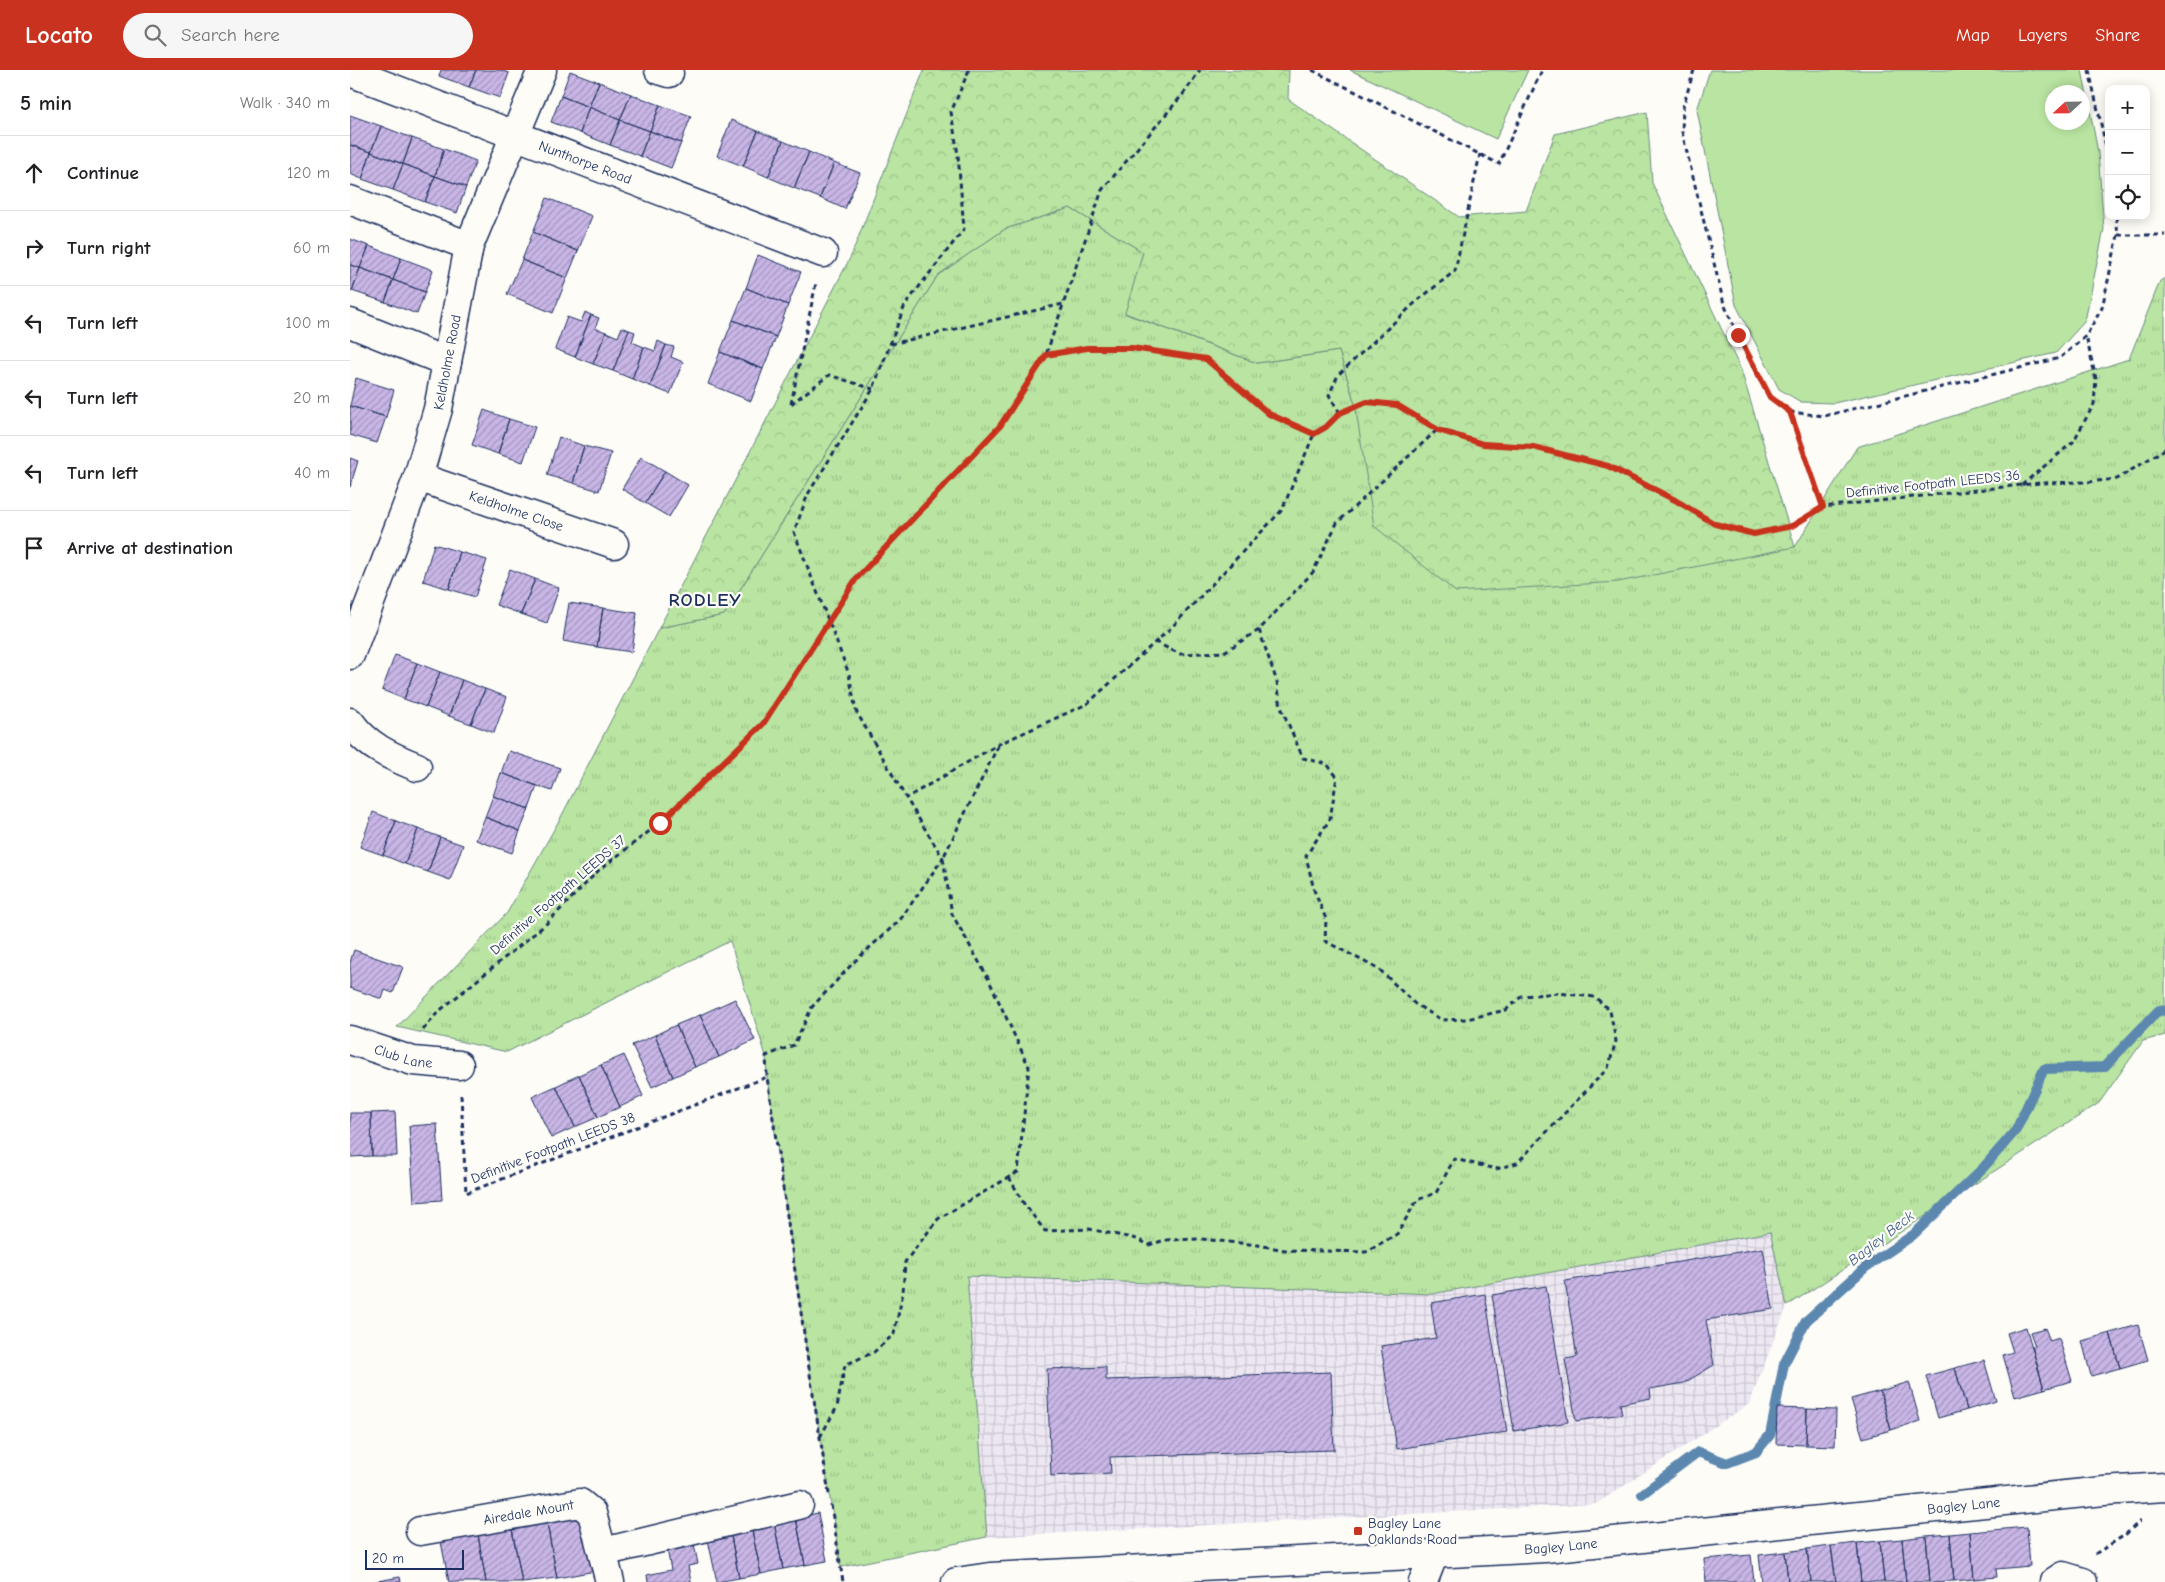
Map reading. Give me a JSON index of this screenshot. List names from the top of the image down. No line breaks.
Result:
{"streets":{"street":["Nunthorpe Road","Keldholme Road","Keldholme Close","Club Lane","Bagley Lane","Airedale Mount"],"path":["Definitive Footpath LEEDS 36","Definitive Footpath LEEDS 37","Definitive Footpath LEEDS 38"]},"crossings":[["Nunthorpe Road","Keldholme Road"],["Keldholme Road","Keldholme Close"],["Definitive Footpath LEEDS 37","Club Lane"],["Club Lane","Definitive Footpath LEEDS 38"]],"districts":["RODLEY"],"water":["Bagley Beck"],"places":{"transit":["Bagley Lane Oaklands Road"]},"scale_bar":"20 m","north":"left","page":{"header":"Locato","search":"Search here","nav":["Map","Layers","Share"],"heading":["5 min","Walk · 340 m"],"map_buttons":["+","−"],"list":[["Continue","120 m"],["Turn right","60 m"],["Turn left","100 m"],["Turn left","20 m"],["Turn left","40 m"],"Arrive at destination"],"scale":"20 m"}}
